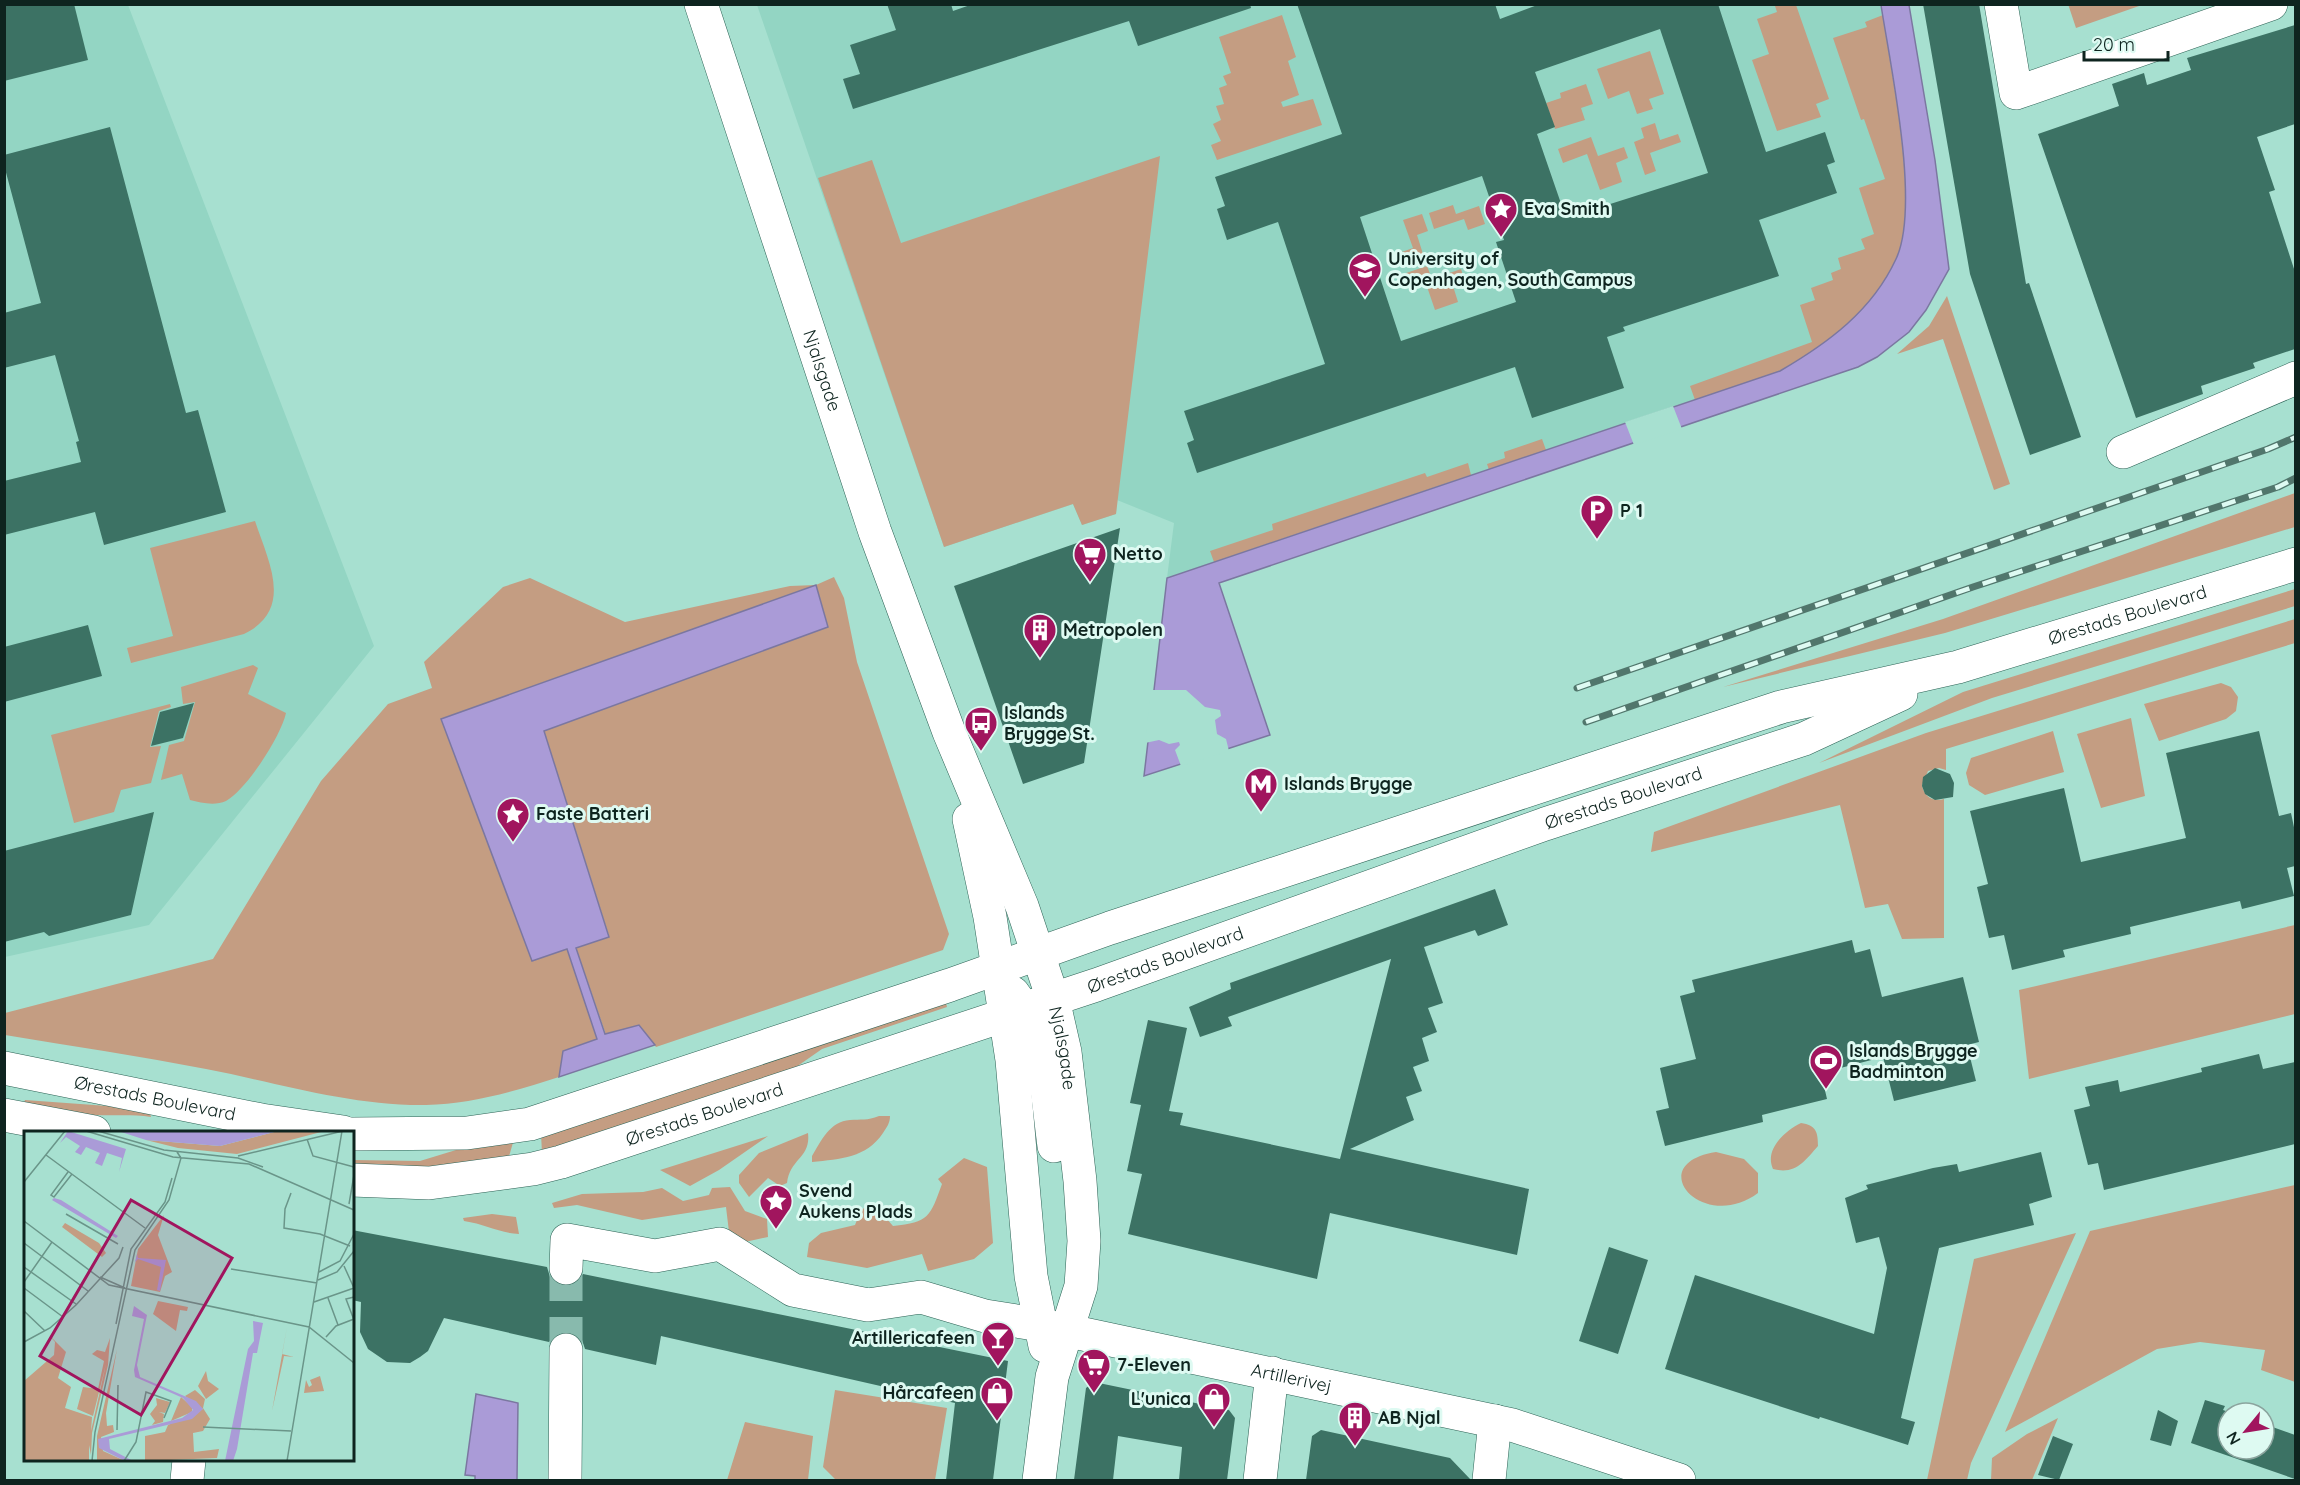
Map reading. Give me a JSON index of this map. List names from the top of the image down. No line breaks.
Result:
{"streets":{"street":["Njalsgade","Ørestads Boulevard","Artillerivej"]},"crossings":[["Njalsgade","Ørestads Boulevard"],["Njalsgade","Artillerivej"]],"places":{"place":["Eva Smith","Faste Batteri","Svend Aukens Plads"],"school or university":["University of Copenhagen, South Campus"],"parking":["P 1"],"supermarket":["Netto","7-Eleven"],"building":["Metropolen","AB Njal"],"bus stop":["Islands Brygge St."],"metro station":["Islands Brygge"],"sports":["Islands Brygge Badminton"],"bar":["Artillericafeen"],"shop":["Hårcafeen","L'unica"]},"scale_bar":"20 m","north":"bottom left"}
